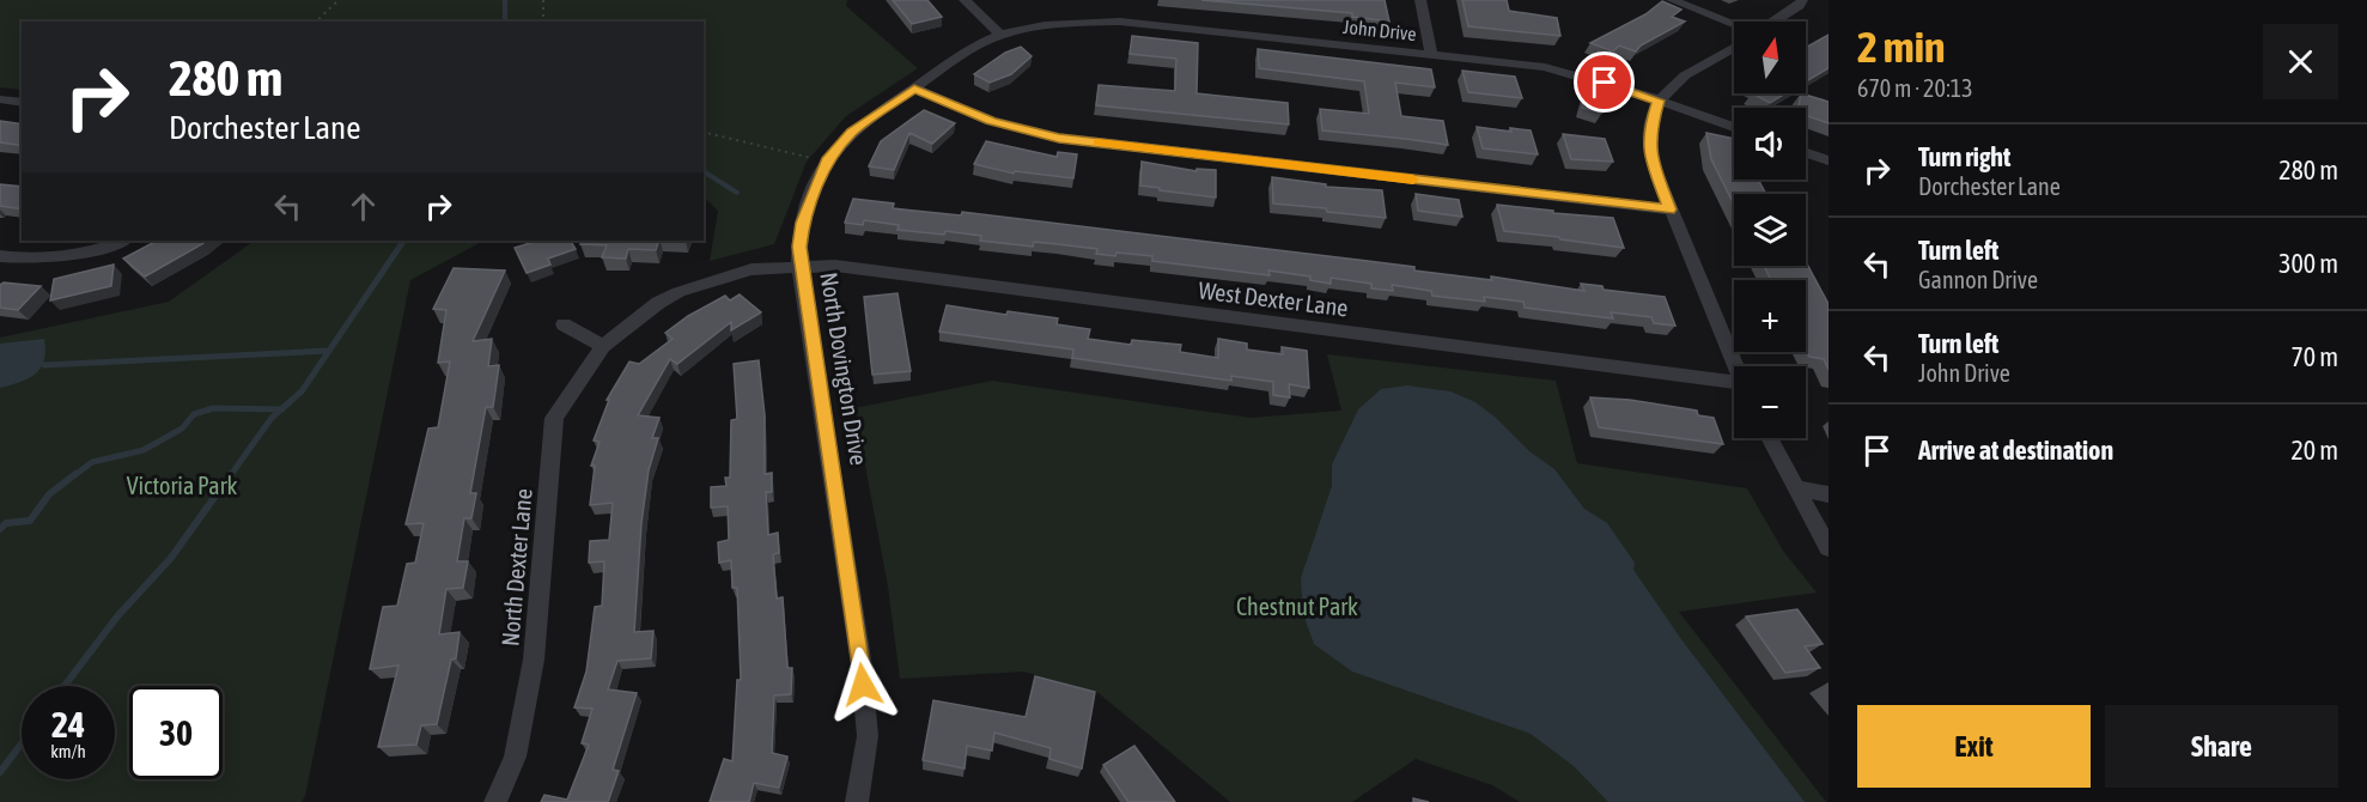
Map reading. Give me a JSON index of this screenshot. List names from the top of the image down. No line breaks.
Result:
{"streets":{"street":["John Drive","West Dexter Lane","North Dovington Drive","North Dexter Lane"]},"crossings":[["John Drive","North Dovington Drive"],["West Dexter Lane","North Dovington Drive"],["West Dexter Lane","North Dexter Lane"],["North Dovington Drive","North Dexter Lane"]],"parks":["Victoria Park","Chestnut Park"],"north":"top","page":{"heading":["2 min","670 m · 20:13"],"map_buttons":["+","−"],"turn":["280 m","Dorchester Lane"],"list":[{"name":"Turn right","note":"Dorchester Lane","value":"280 m"},{"name":"Turn left","note":"Gannon Drive","value":"300 m"},{"name":"Turn left","note":"John Drive","value":"70 m"},{"name":"Arrive at destination","value":"20 m"}],"speed":"24 km/h","limit":"30","buttons":["Exit","Share"]}}
